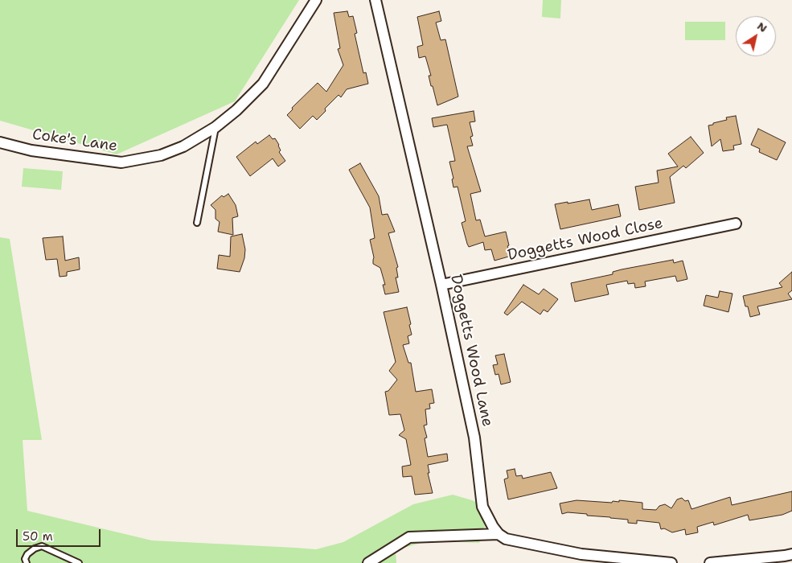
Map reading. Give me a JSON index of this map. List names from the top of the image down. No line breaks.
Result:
{"streets":{"street":["Coke's Lane","Doggetts Wood Close","Doggetts Wood Lane"]},"crossings":[["Doggetts Wood Close","Doggetts Wood Lane"]],"scale_bar":"50 m","north":"top right"}
